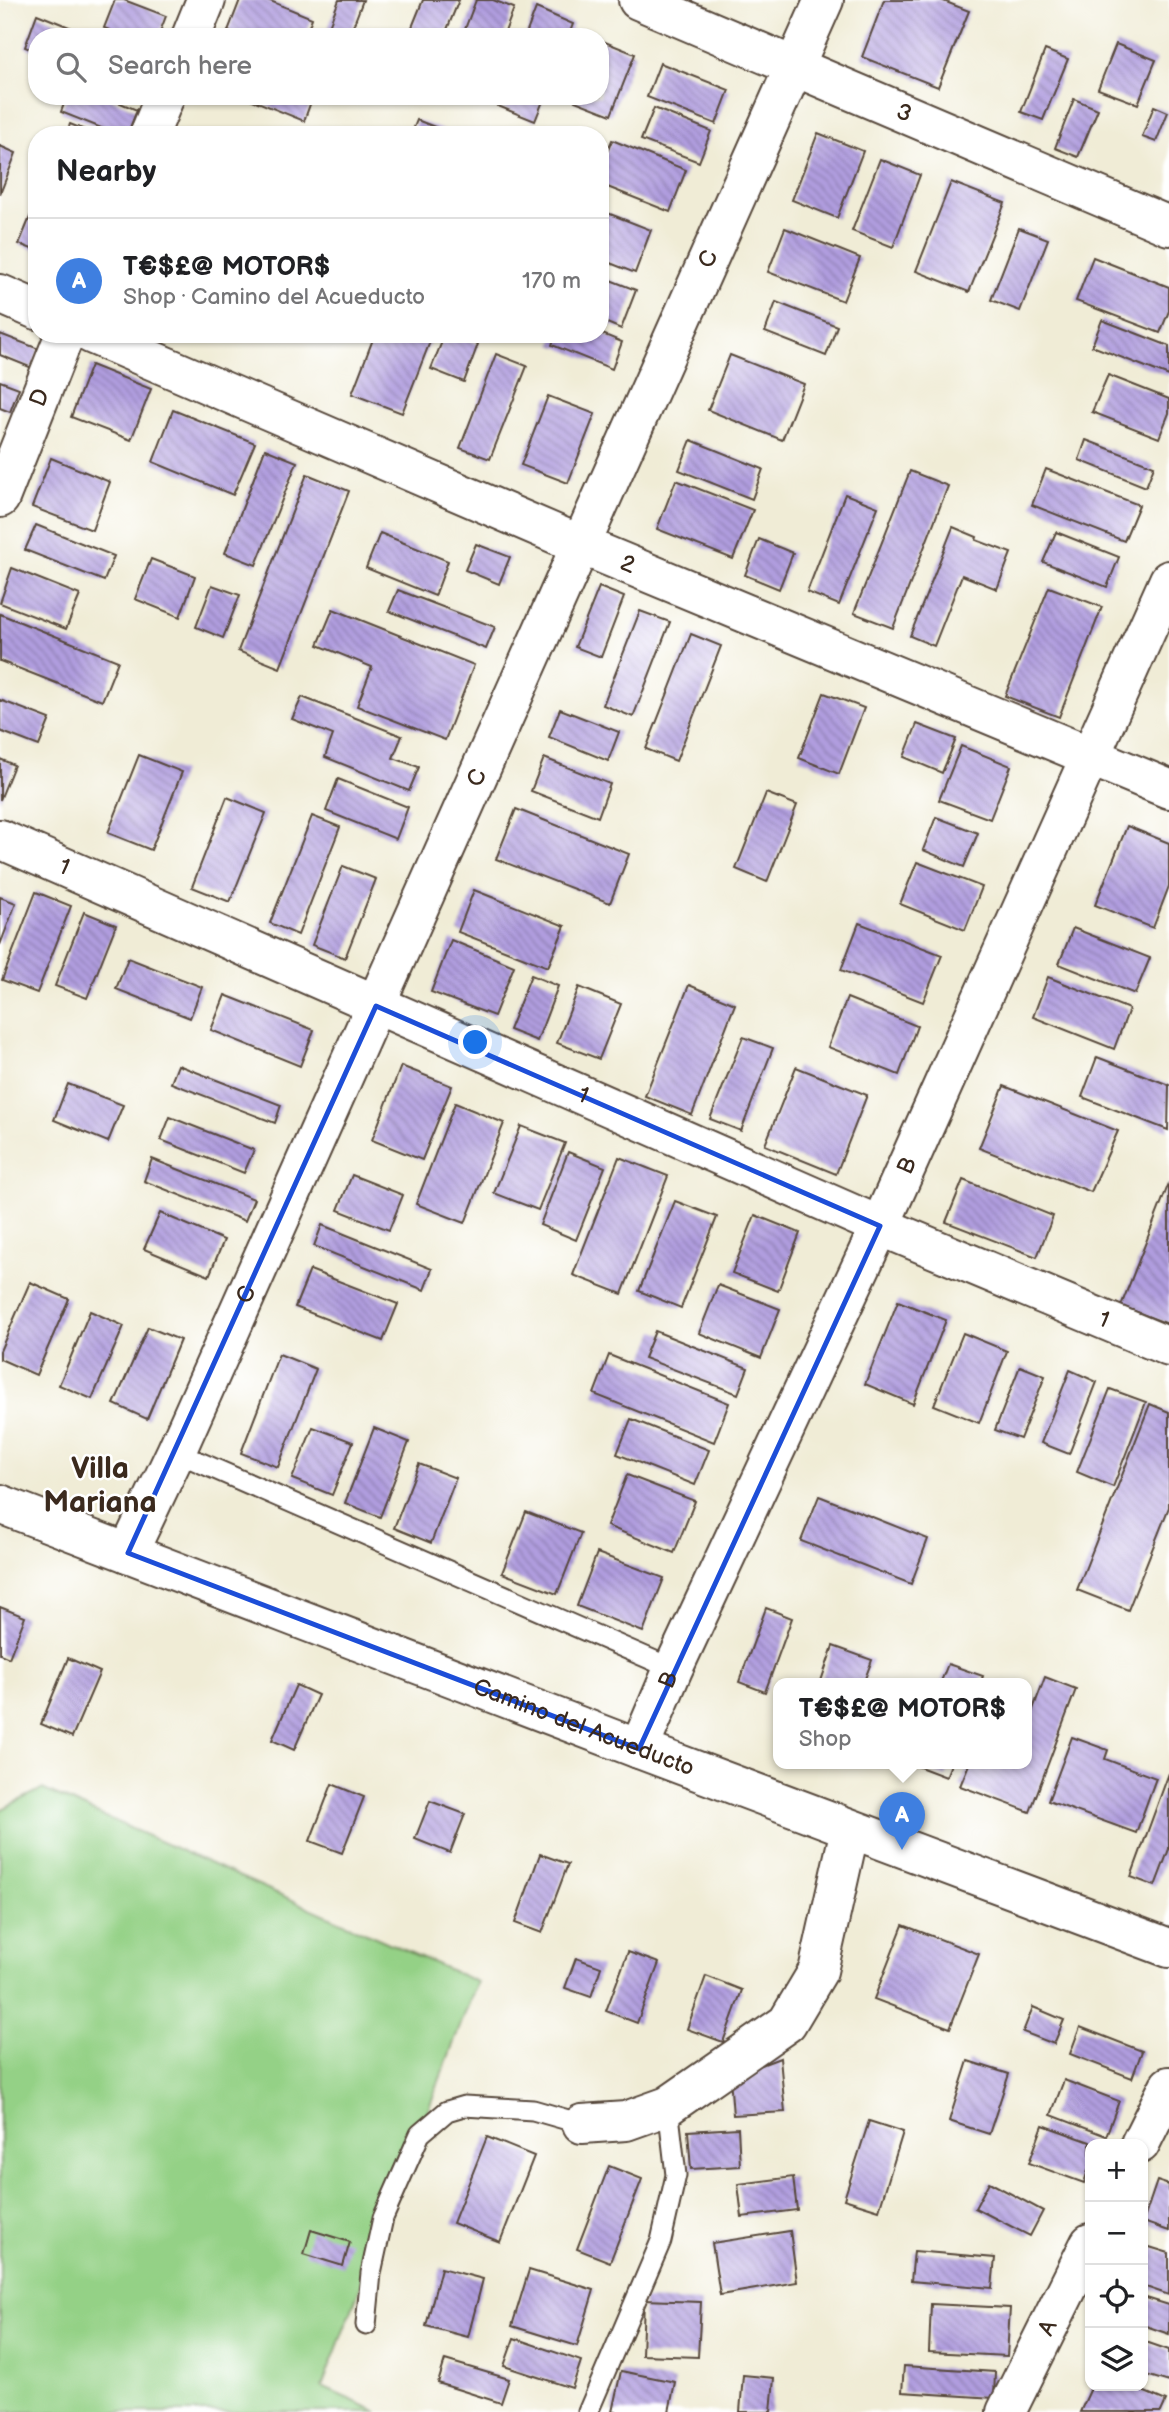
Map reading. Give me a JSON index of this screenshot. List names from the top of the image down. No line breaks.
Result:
{"streets":{"street":["3","C","D","2","1","B","Camino del Acueducto","A"]},"crossings":[["3","C"],["C","2"],["C","1"],["C","Camino del Acueducto"],["2","B"],["1","B"],["B","Camino del Acueducto"]],"districts":["Villa Mariana"],"page":{"search":"Search here","heading":"Nearby","list":[{"mark":"A","name":"T€$£@ MOTOR$","note":"Shop · Camino del Acueducto","value":"170 m"}],"popup":["T€$£@ MOTOR$","Shop"],"pins":"A","map_buttons":["+","−"]}}
